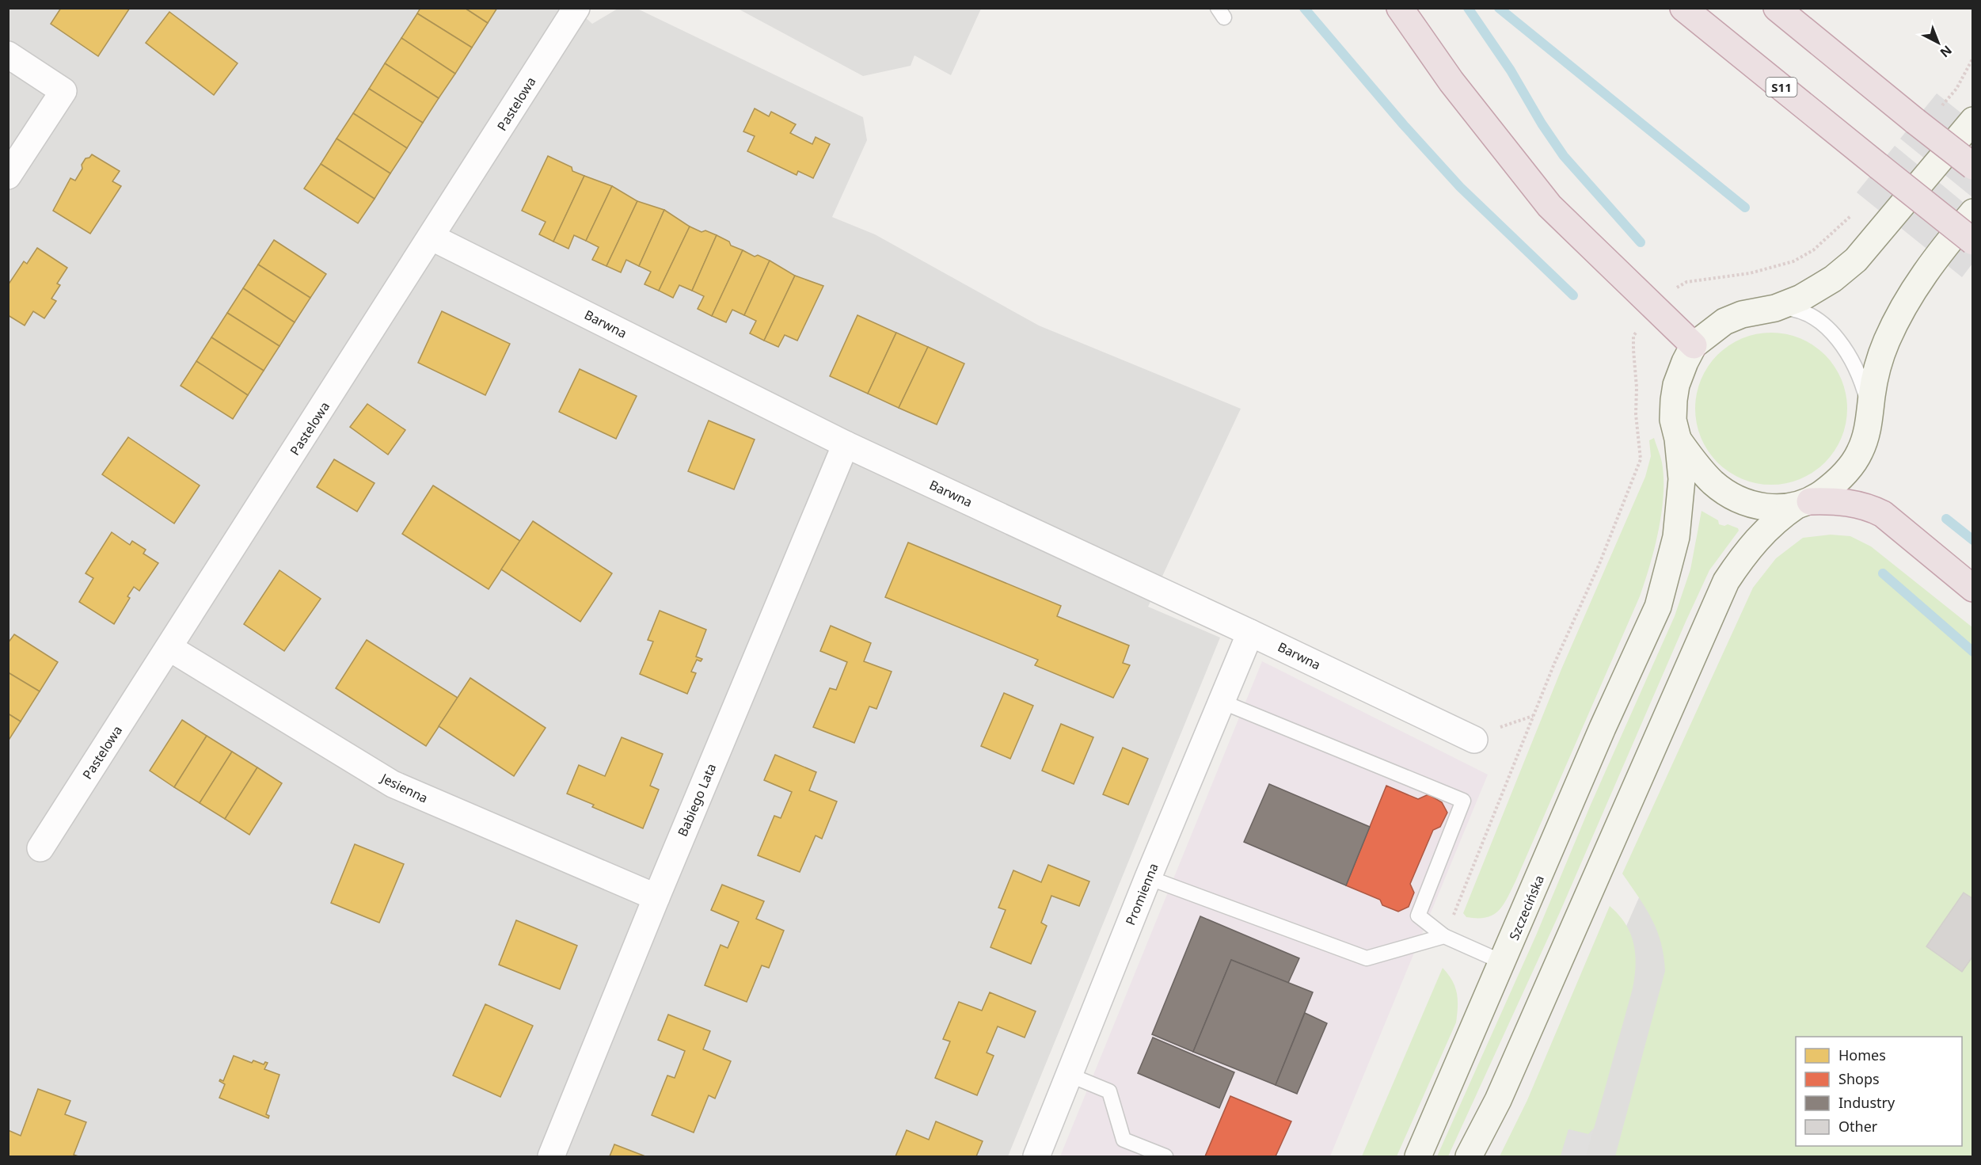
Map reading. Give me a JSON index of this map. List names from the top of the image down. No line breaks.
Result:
{"streets":{"highway":["S11"],"main road":["Szczecińska"],"street":["Pastelowa","Barwna","Jesienna","Babiego Lata","Promienna"]},"crossings":[["Pastelowa","Barwna"],["Pastelowa","Jesienna"],["Barwna","Babiego Lata"],["Barwna","Promienna"],["Jesienna","Babiego Lata"]],"legend":["Homes","Shops","Industry","Other"],"north":"bottom right"}
